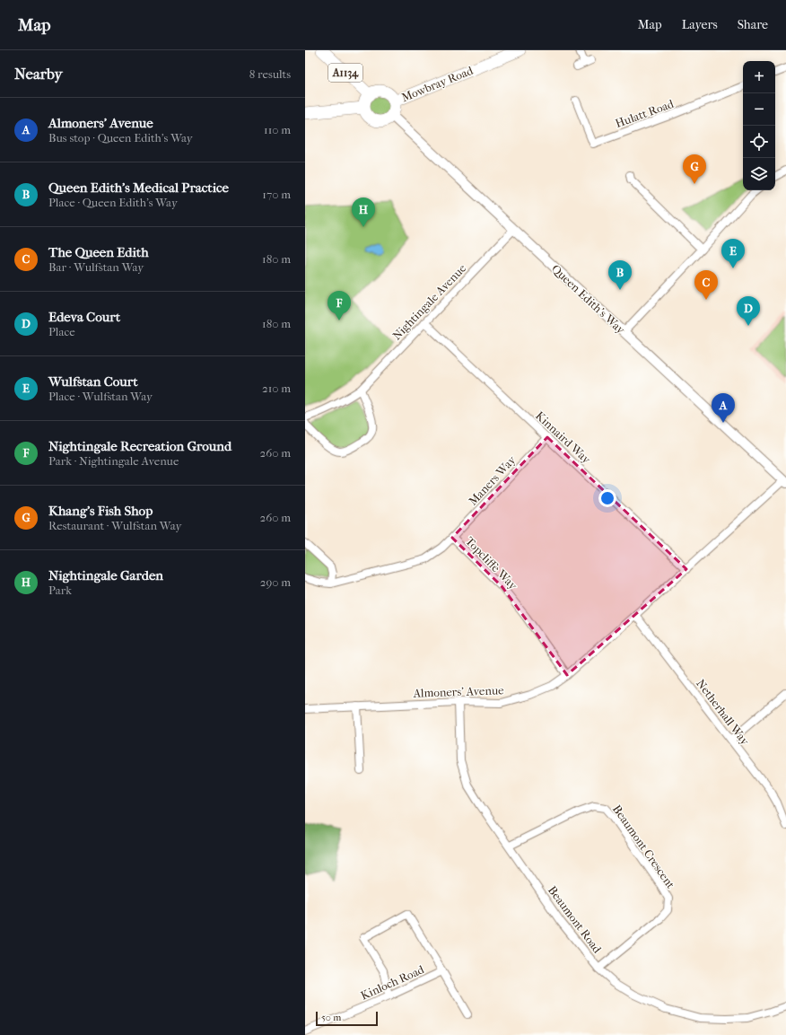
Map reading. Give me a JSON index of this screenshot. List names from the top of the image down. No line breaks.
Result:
{"streets":{"main road":["A1134","Mowbray Road"],"street":["Hulatt Road","Queen Edith's Way","Nightingale Avenue","Kinnaird Way","Maners Way","Topcliffe Way","Almoners' Avenue","Netherhall Way","Beaumont Crescent","Beaumont Road","Kinloch Road"]},"crossings":[["A1134","Mowbray Road"],["A1134","Queen Edith's Way"],["Mowbray Road","Queen Edith's Way"],["Queen Edith's Way","Nightingale Avenue"],["Queen Edith's Way","Almoners' Avenue"],["Nightingale Avenue","Kinnaird Way"],["Kinnaird Way","Maners Way"],["Kinnaird Way","Almoners' Avenue"],["Maners Way","Topcliffe Way"],["Topcliffe Way","Almoners' Avenue"],["Almoners' Avenue","Netherhall Way"],["Almoners' Avenue","Beaumont Road"],["Beaumont Crescent","Beaumont Road"]],"scale_bar":"50 m","page":{"header":"Map","nav":["Map","Layers","Share"],"heading":["Nearby","8 results"],"map_buttons":["+","−"],"list":[{"mark":"A","name":"Almoners' Avenue","note":"Bus stop · Queen Edith's Way","value":"110 m"},{"mark":"B","name":"Queen Edith's Medical Practice","note":"Place · Queen Edith's Way","value":"170 m"},{"mark":"C","name":"The Queen Edith","note":"Bar · Wulfstan Way","value":"180 m"},{"mark":"D","name":"Edeva Court","note":"Place","value":"180 m"},{"mark":"E","name":"Wulfstan Court","note":"Place · Wulfstan Way","value":"210 m"},{"mark":"F","name":"Nightingale Recreation Ground","note":"Park · Nightingale Avenue","value":"260 m"},{"mark":"G","name":"Khang's Fish Shop","note":"Restaurant · Wulfstan Way","value":"260 m"},{"mark":"H","name":"Nightingale Garden","note":"Park","value":"290 m"}],"pins":["G","H","E","B","C","F","D","A"],"scale":"50 m"}}
